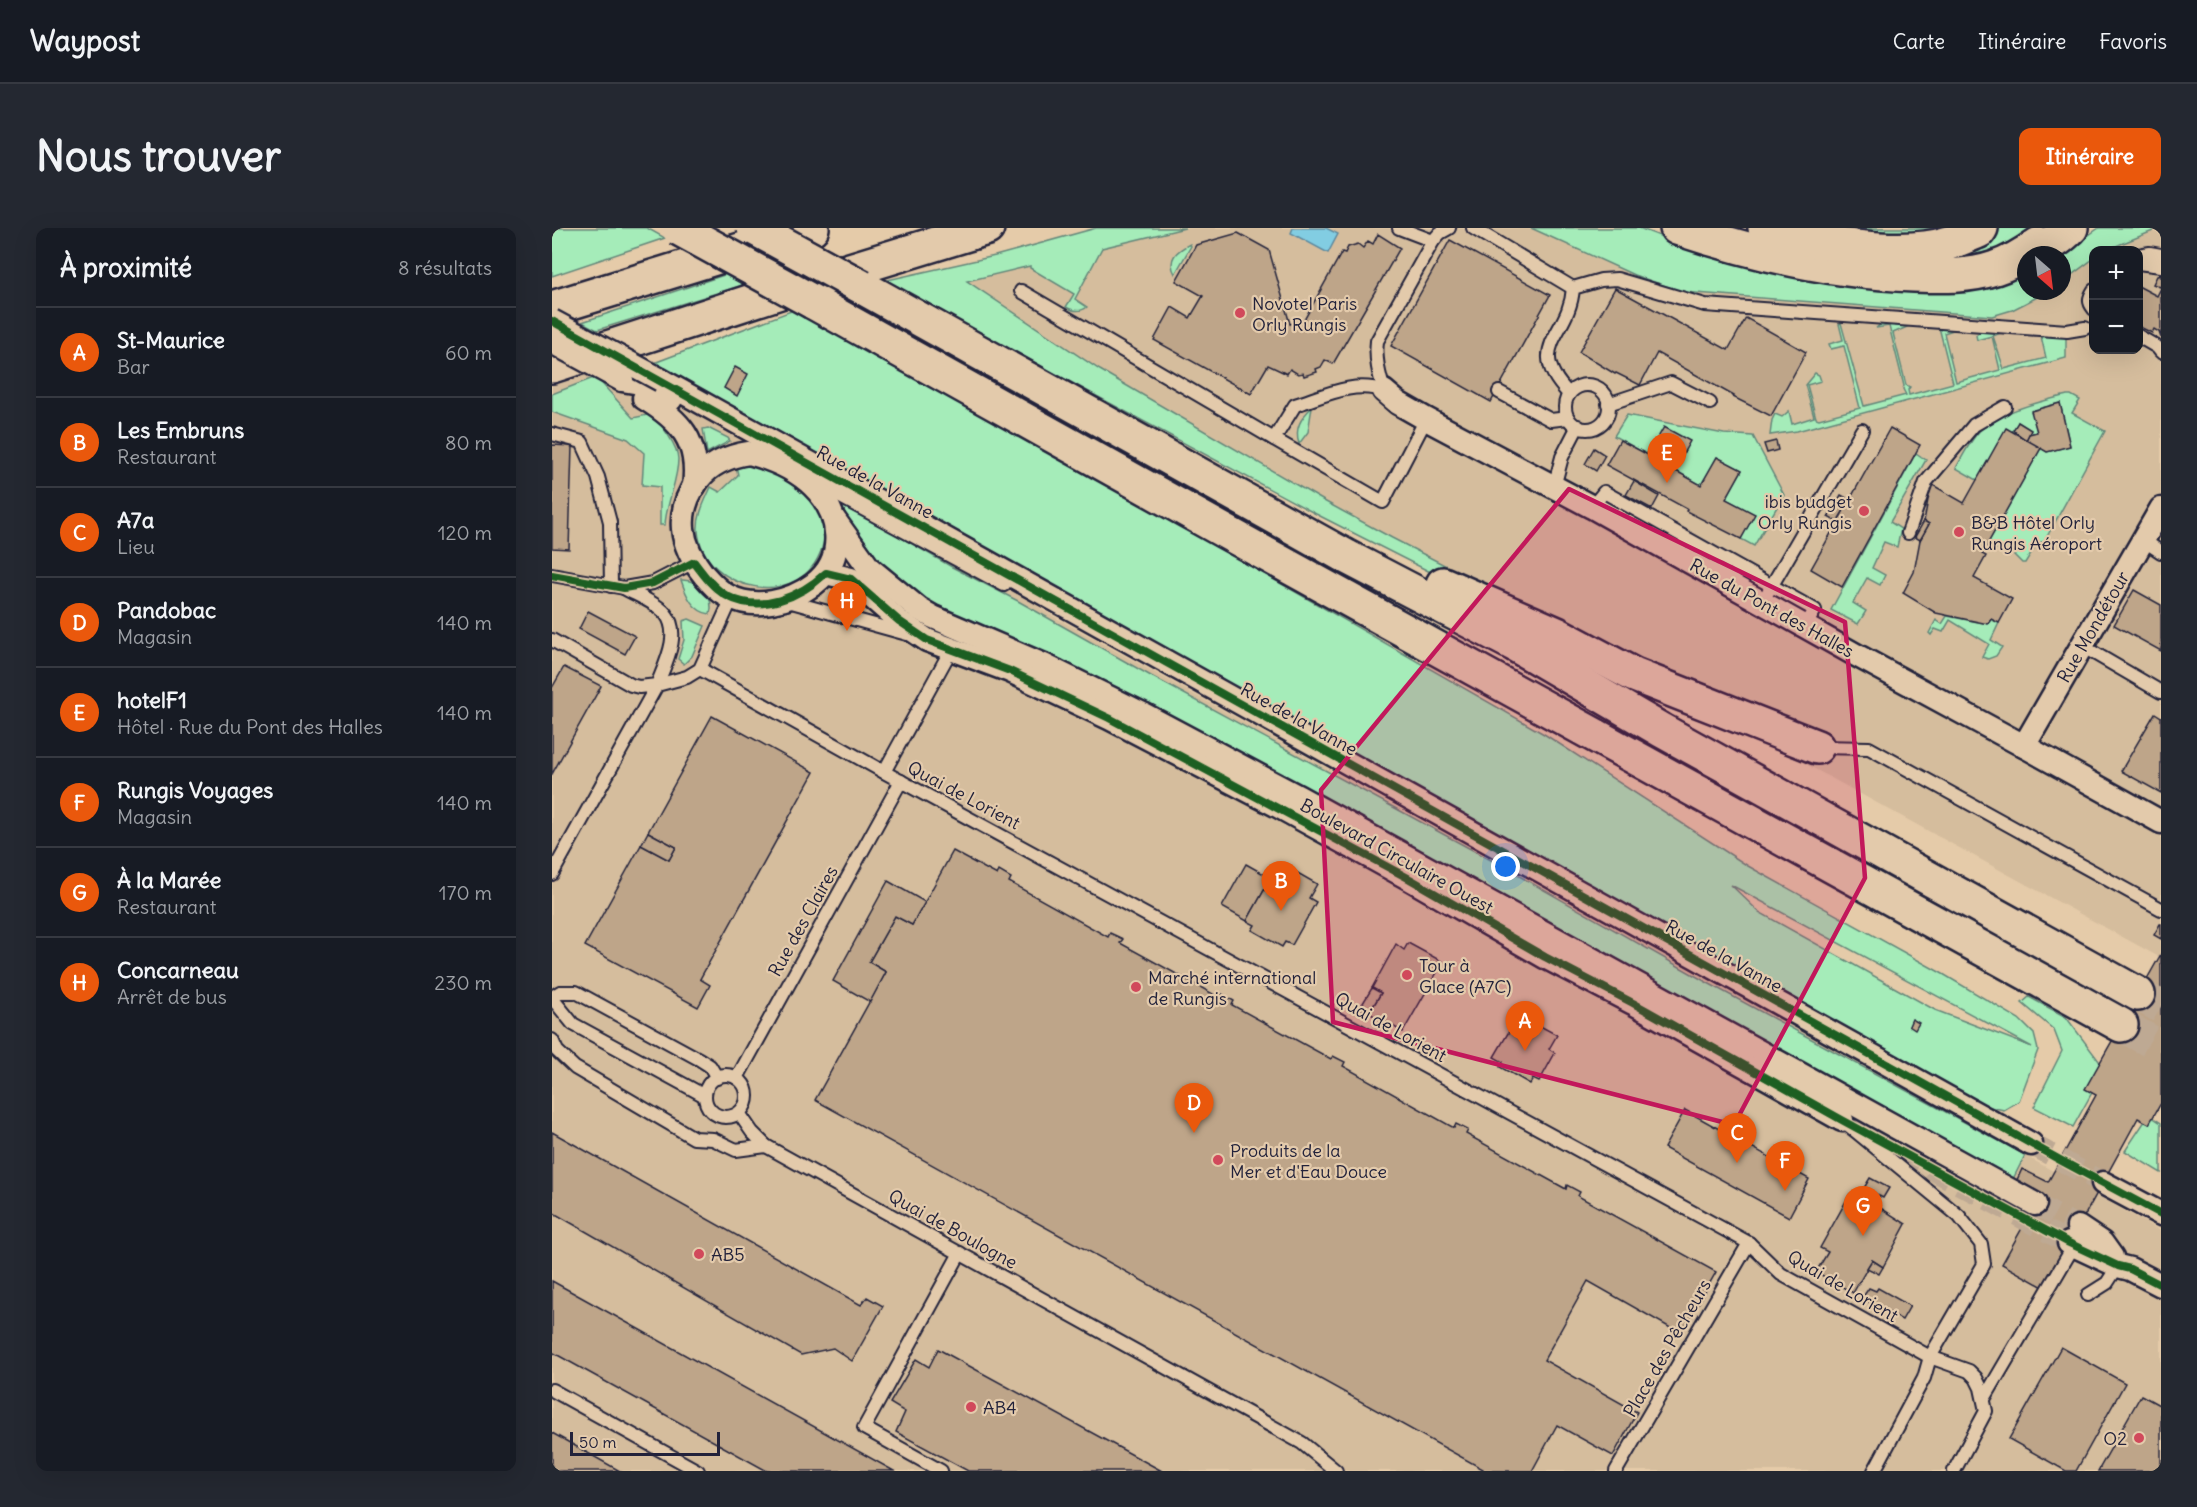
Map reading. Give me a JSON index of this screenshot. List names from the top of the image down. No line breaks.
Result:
{"streets":{"street":["Rue de la Vanne","Rue du Pont des Halles","Rue Mondétour","Boulevard Circulaire Ouest"],"lane":["Quai de Lorient","Rue des Claires","Quai de Boulogne","Place des Pêcheurs"]},"crossings":[["Rue du Pont des Halles","Rue Mondétour"],["Quai de Lorient","Rue des Claires"],["Quai de Lorient","Place des Pêcheurs"],["Rue des Claires","Quai de Boulogne"]],"places":["Novotel Paris Orly Rungis","ibis budget Orly Rungis","B&B Hôtel Orly Rungis Aéroport","Tour à Glace (A7C)","Marché international de Rungis","Produits de la Mer et d'Eau Douce","AB5","AB4","O2"],"scale_bar":"50 m","north":"bottom right","page":{"header":"Waypost","nav":["Carte","Itinéraire","Favoris"],"buttons":"Itinéraire","title":"Nous trouver","heading":["À proximité","8 résultats"],"map_buttons":["+","−"],"list":[{"mark":"A","name":"St-Maurice","note":"Bar","value":"60 m"},{"mark":"B","name":"Les Embruns","note":"Restaurant","value":"80 m"},{"mark":"C","name":"A7a","note":"Lieu","value":"120 m"},{"mark":"D","name":"Pandobac","note":"Magasin","value":"140 m"},{"mark":"E","name":"hotelF1","note":"Hôtel · Rue du Pont des Halles","value":"140 m"},{"mark":"F","name":"Rungis Voyages","note":"Magasin","value":"140 m"},{"mark":"G","name":"À la Marée","note":"Restaurant","value":"170 m"},{"mark":"H","name":"Concarneau","note":"Arrêt de bus","value":"230 m"}],"pins":["E","H","B","A","D","C","F","G"],"scale":"50 m"}}
